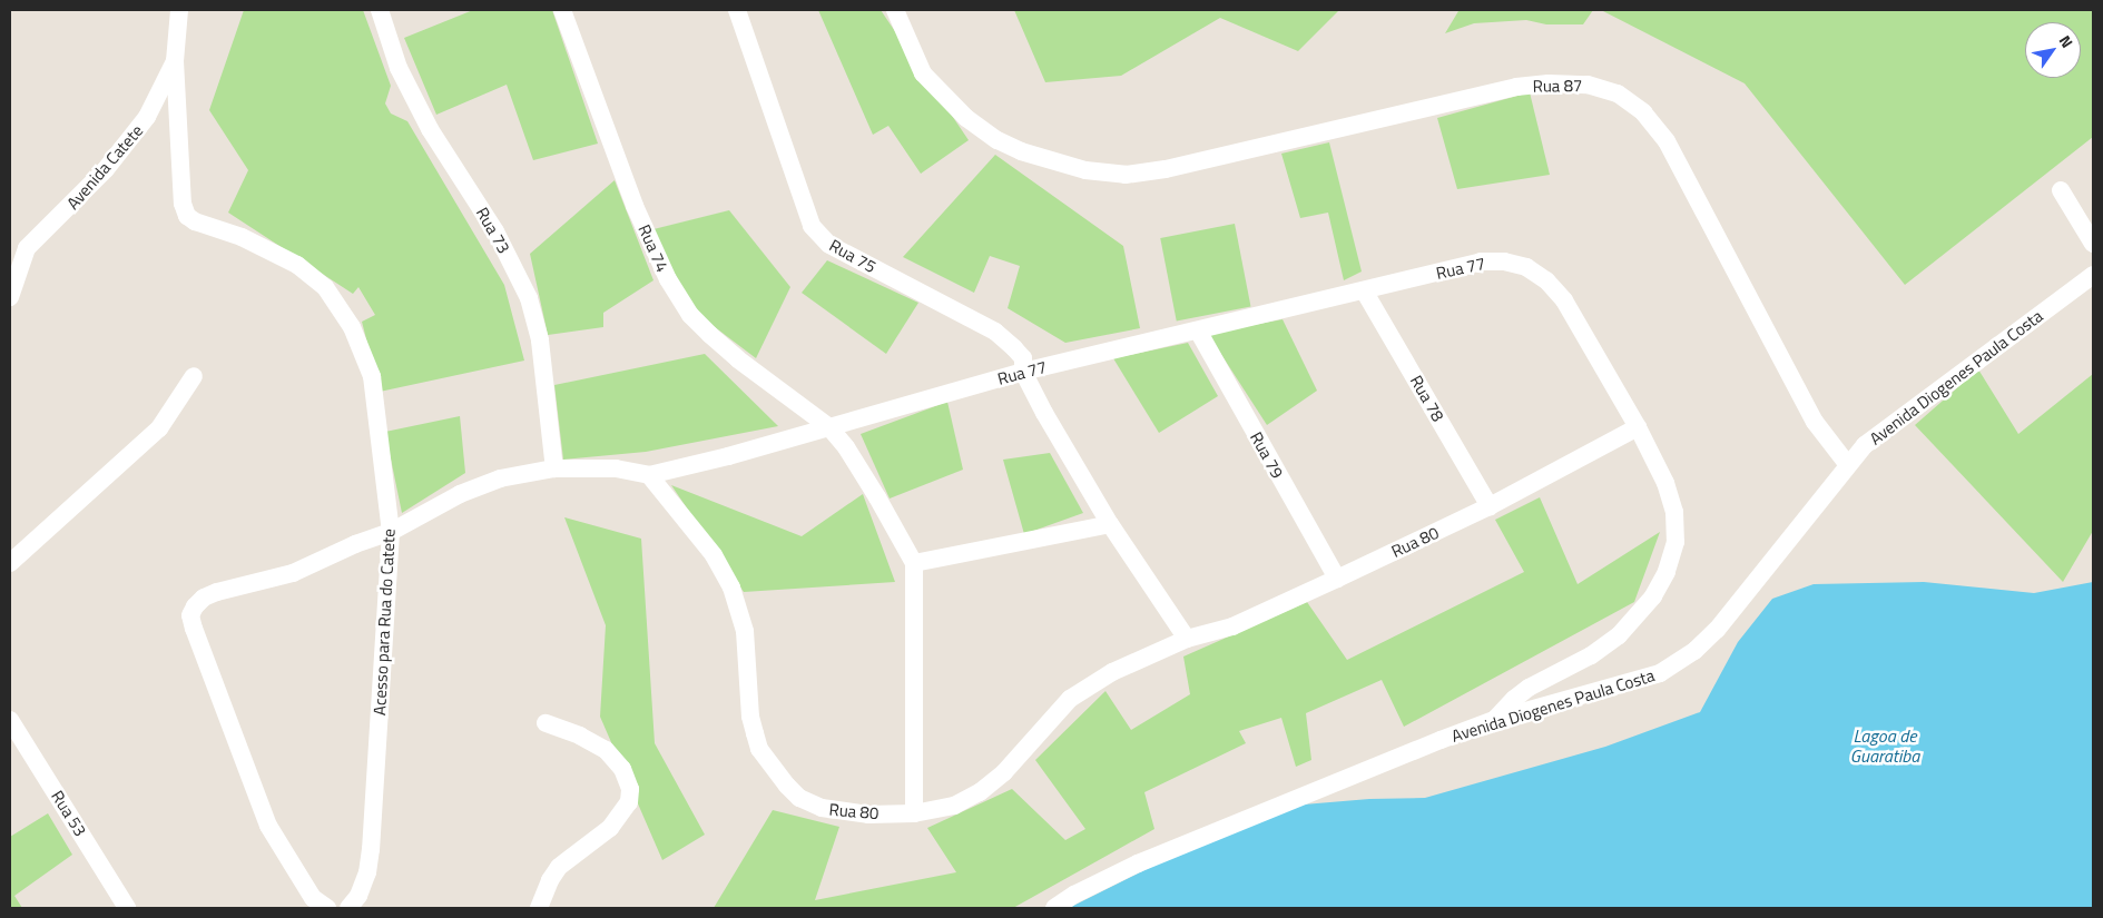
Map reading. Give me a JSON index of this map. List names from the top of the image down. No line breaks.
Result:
{"streets":{"street":["Rua 87","Avenida Catete","Rua 73","Rua 74","Rua 75","Rua 77","Avenida Diogenes Paula Costa","Rua 78","Rua 79","Rua 80","Acesso para Rua do Catete","Rua 53"]},"crossings":[["Rua 87","Avenida Diogenes Paula Costa"],["Avenida Catete","Acesso para Rua do Catete"],["Rua 74","Rua 77"],["Rua 75","Rua 77"],["Rua 77","Avenida Diogenes Paula Costa"],["Rua 77","Rua 78"],["Rua 77","Rua 79"],["Rua 77","Rua 80"],["Rua 78","Rua 80"],["Rua 79","Rua 80"]],"water":["Lagoa de Guaratiba"],"north":"top right"}
